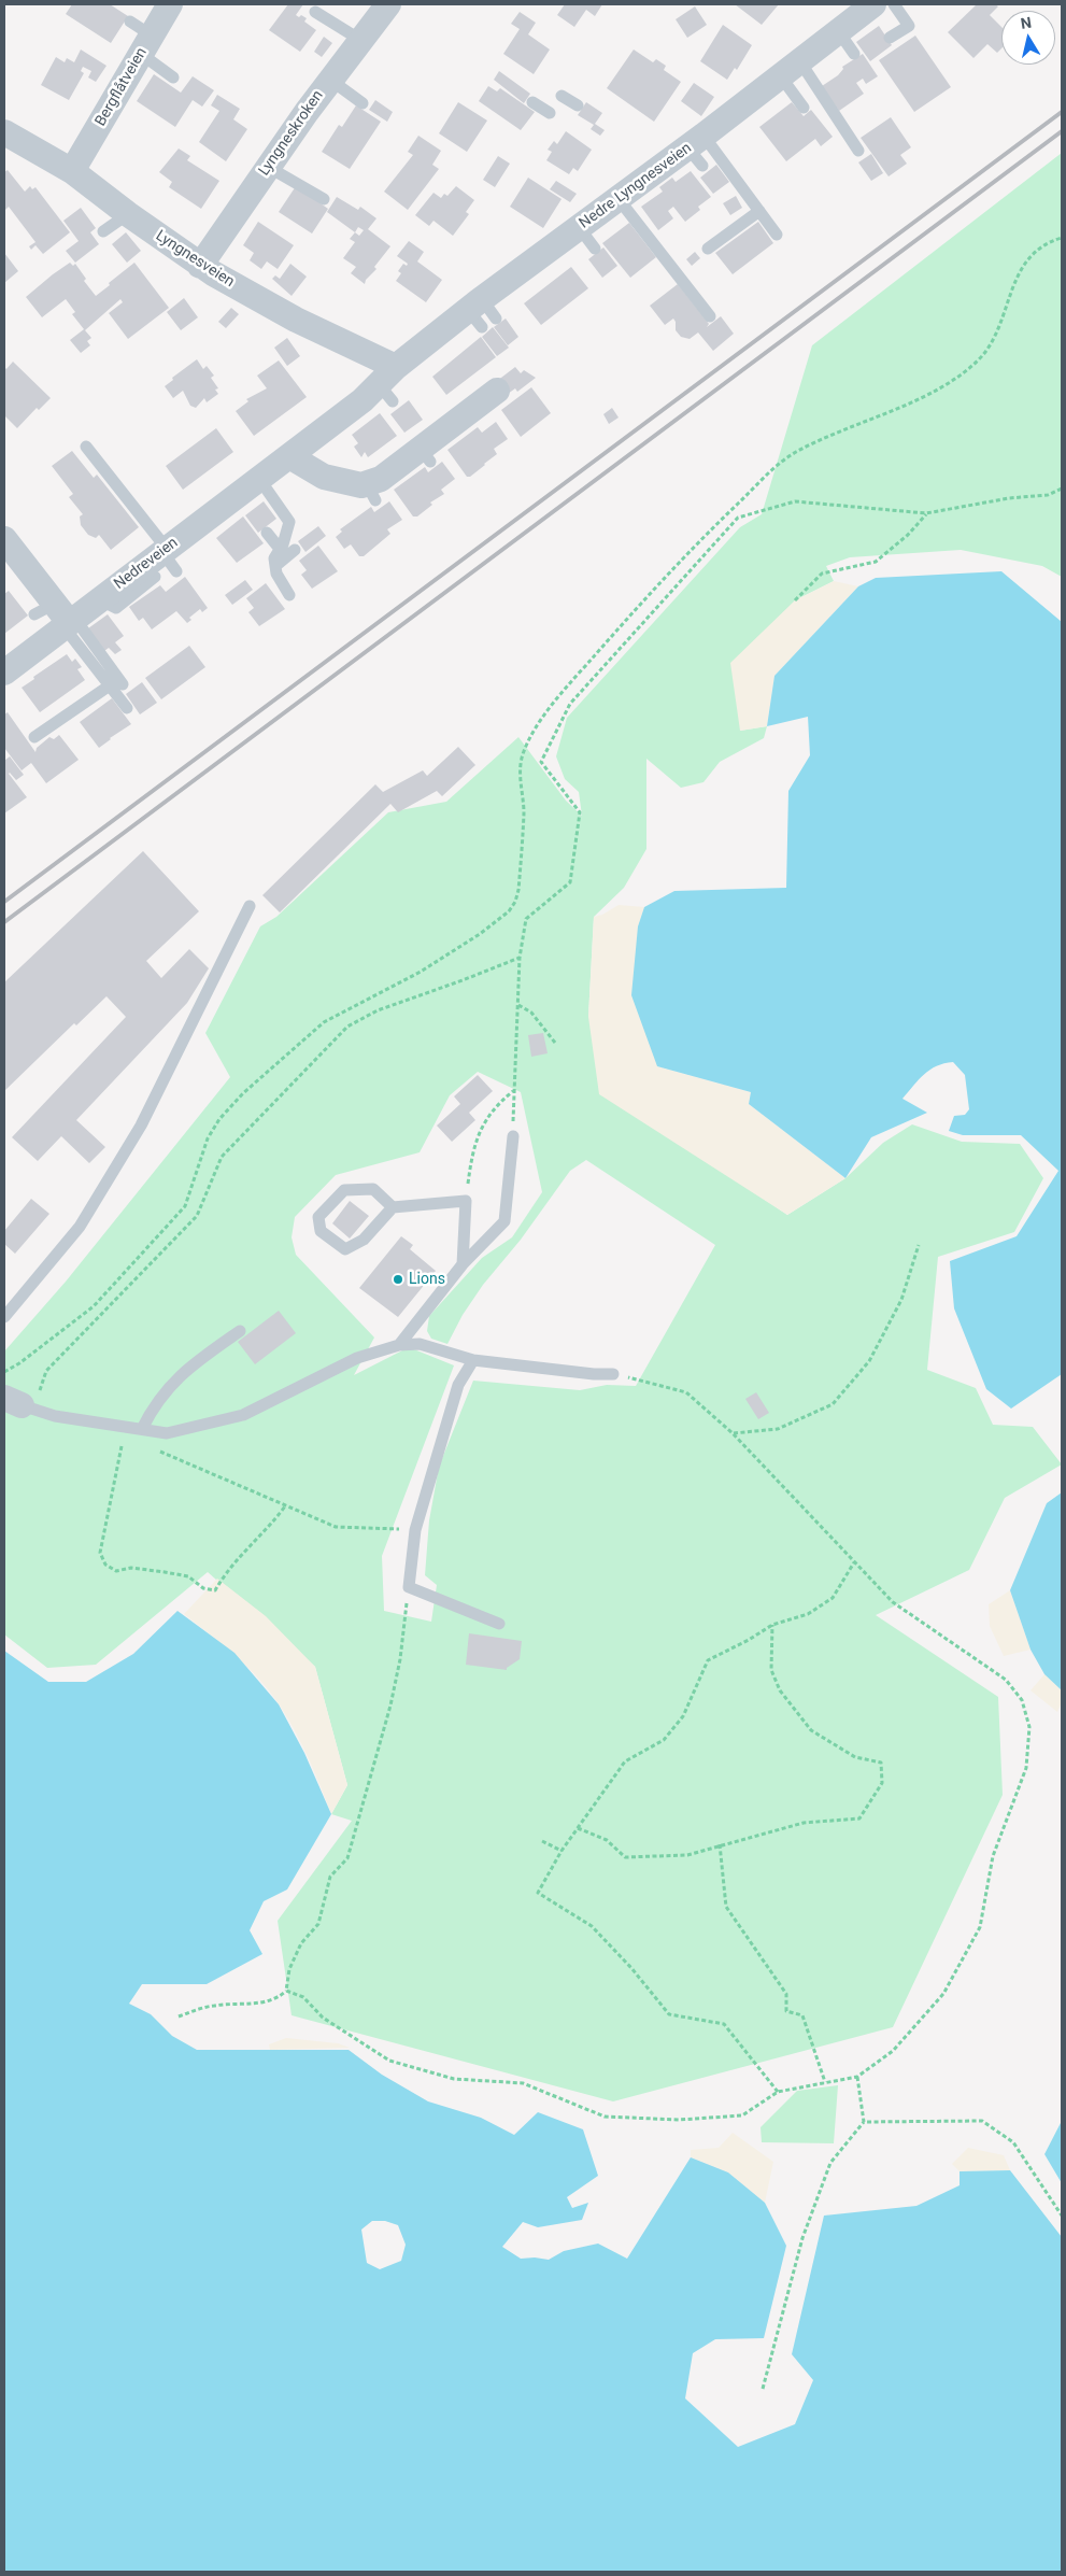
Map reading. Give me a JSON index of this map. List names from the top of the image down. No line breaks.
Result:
{"streets":{"street":["Bergflåtveien","Lyngneskroken","Nedre Lyngnesveien","Lyngnesveien","Nedreveien"]},"crossings":[["Bergflåtveien","Lyngnesveien"],["Lyngneskroken","Lyngnesveien"],["Nedre Lyngnesveien","Lyngnesveien"],["Nedre Lyngnesveien","Nedreveien"],["Lyngnesveien","Nedreveien"]],"places":["Lions"],"north":"top"}
